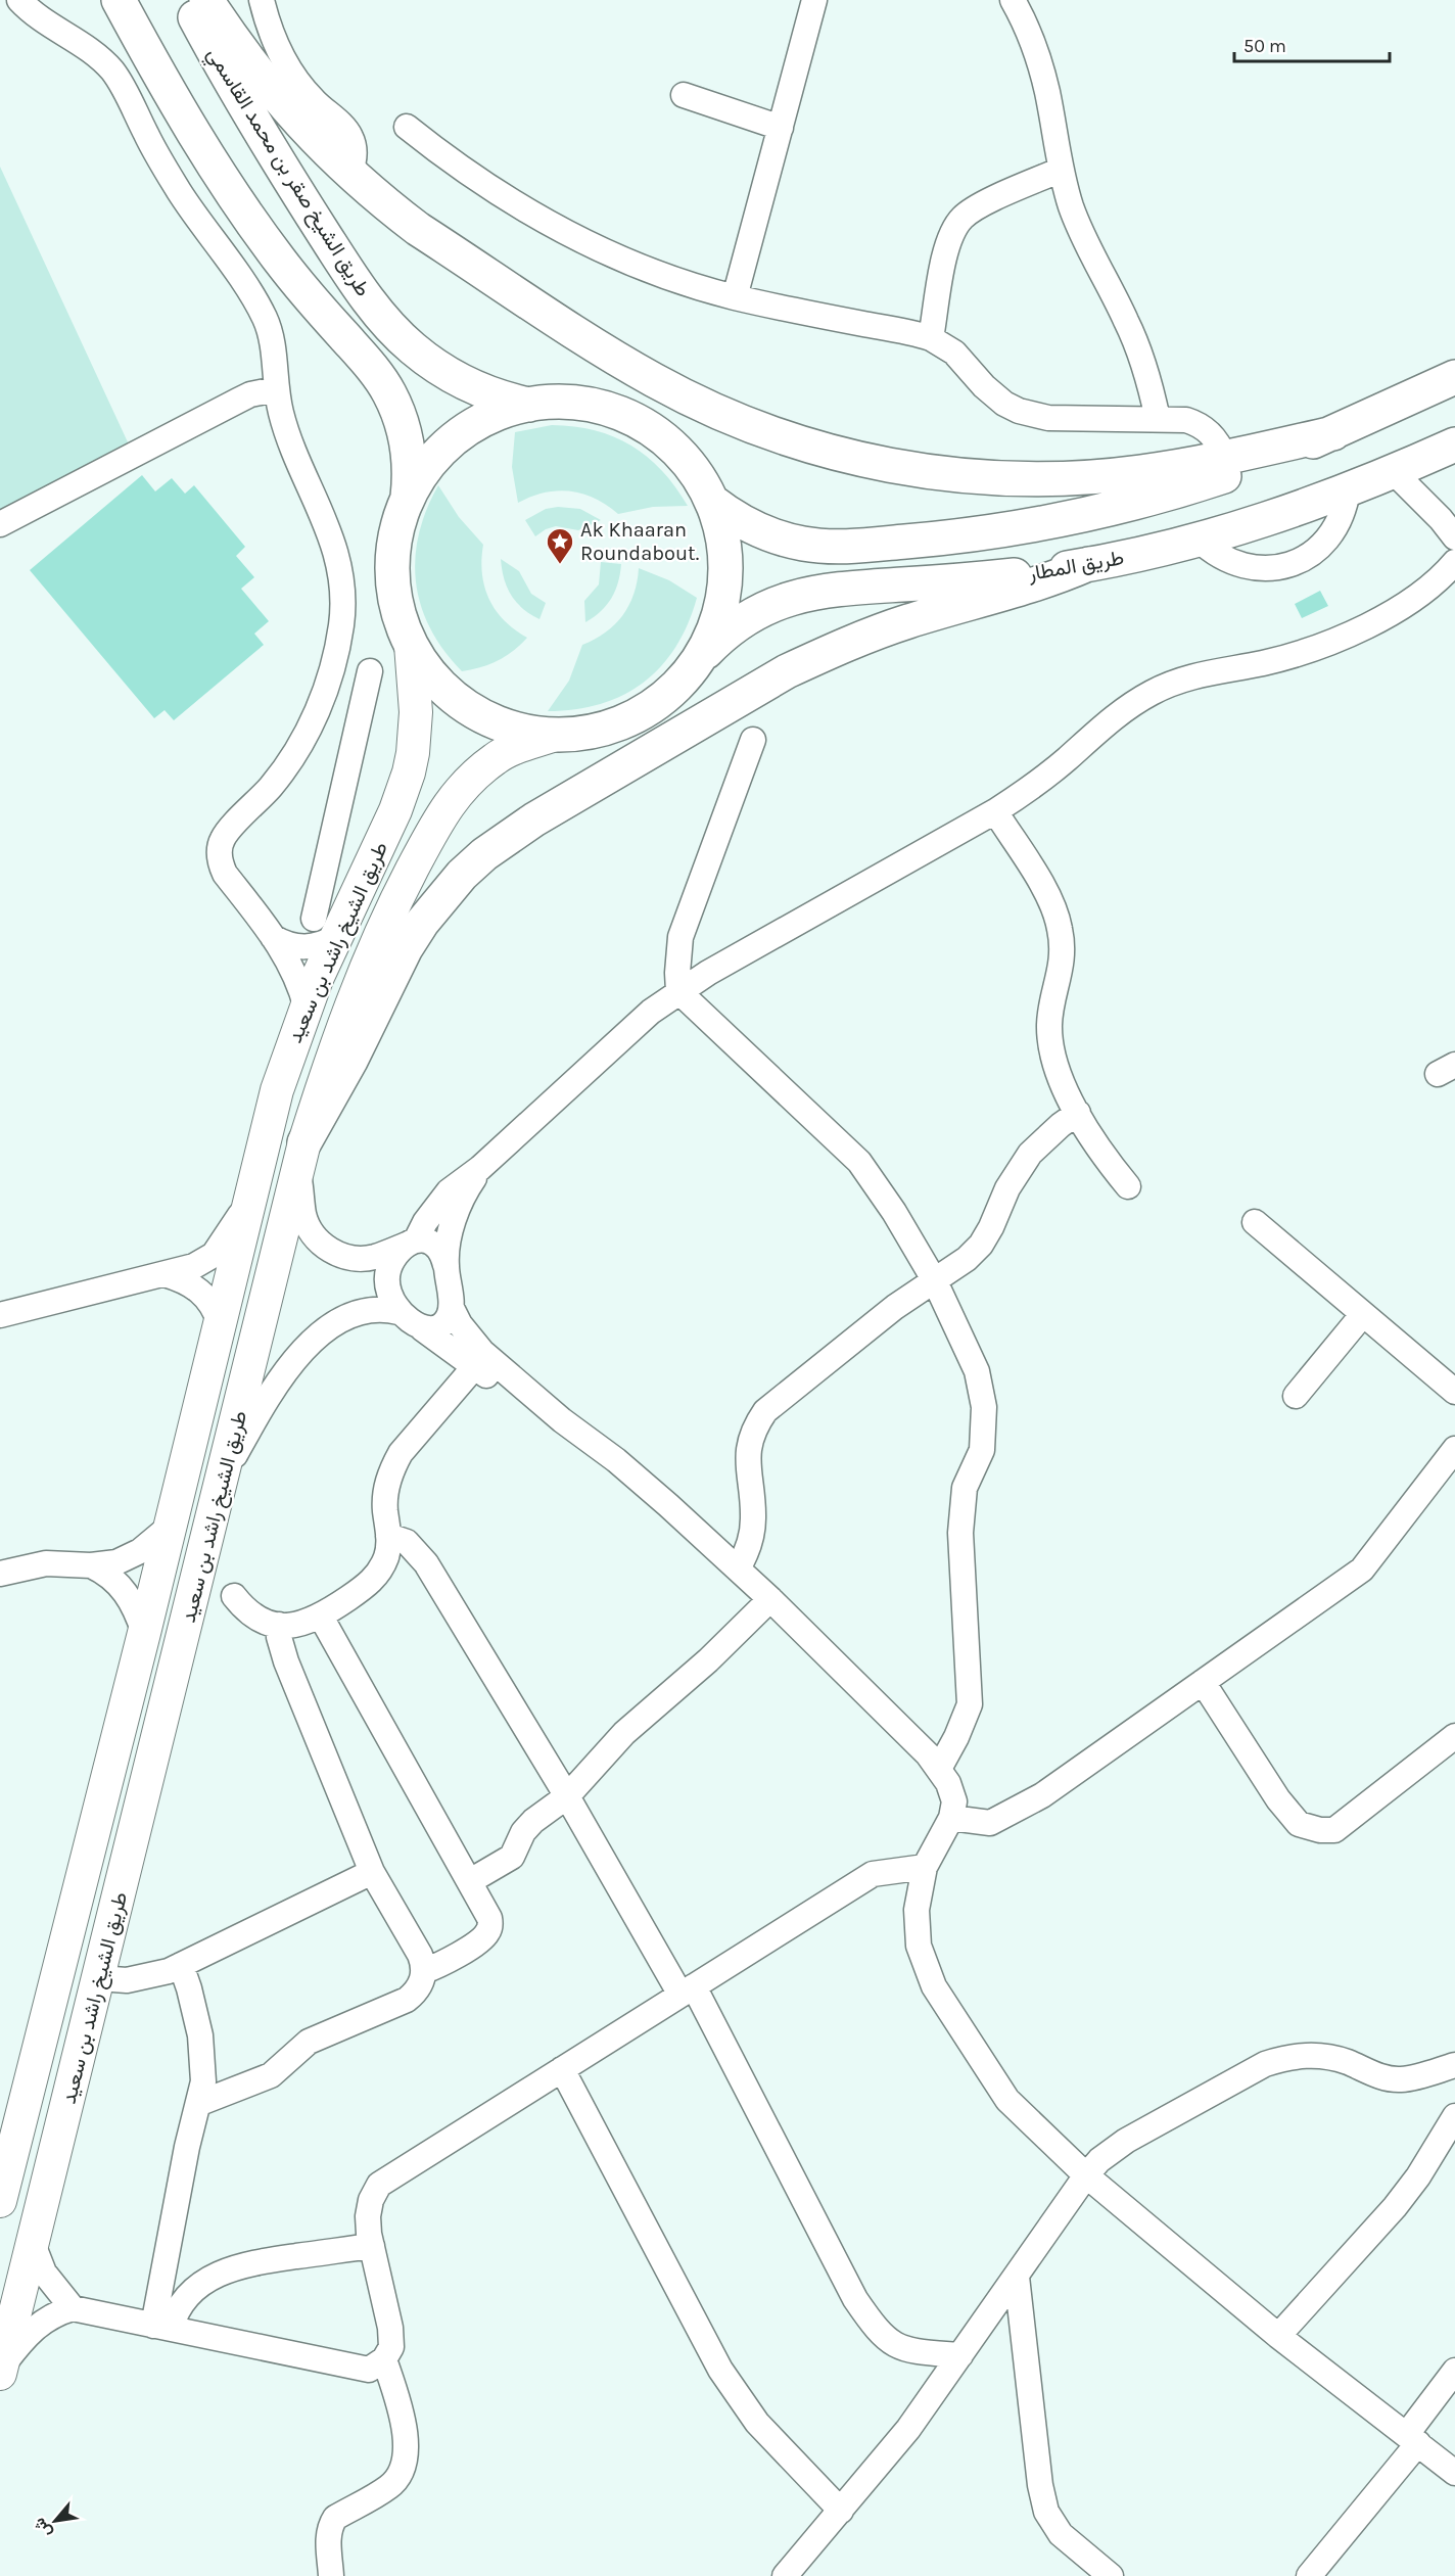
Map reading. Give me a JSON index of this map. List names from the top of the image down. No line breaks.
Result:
{"streets":{"highway":["طريق الشيخ صقر بن محمد القاسمي","طريق المطار"],"main road":["طريق الشيخ راشد بن سعيد"]},"places":{"place":["Ak Khaaran Roundabout."]},"scale_bar":"50 m","north":"bottom left"}
